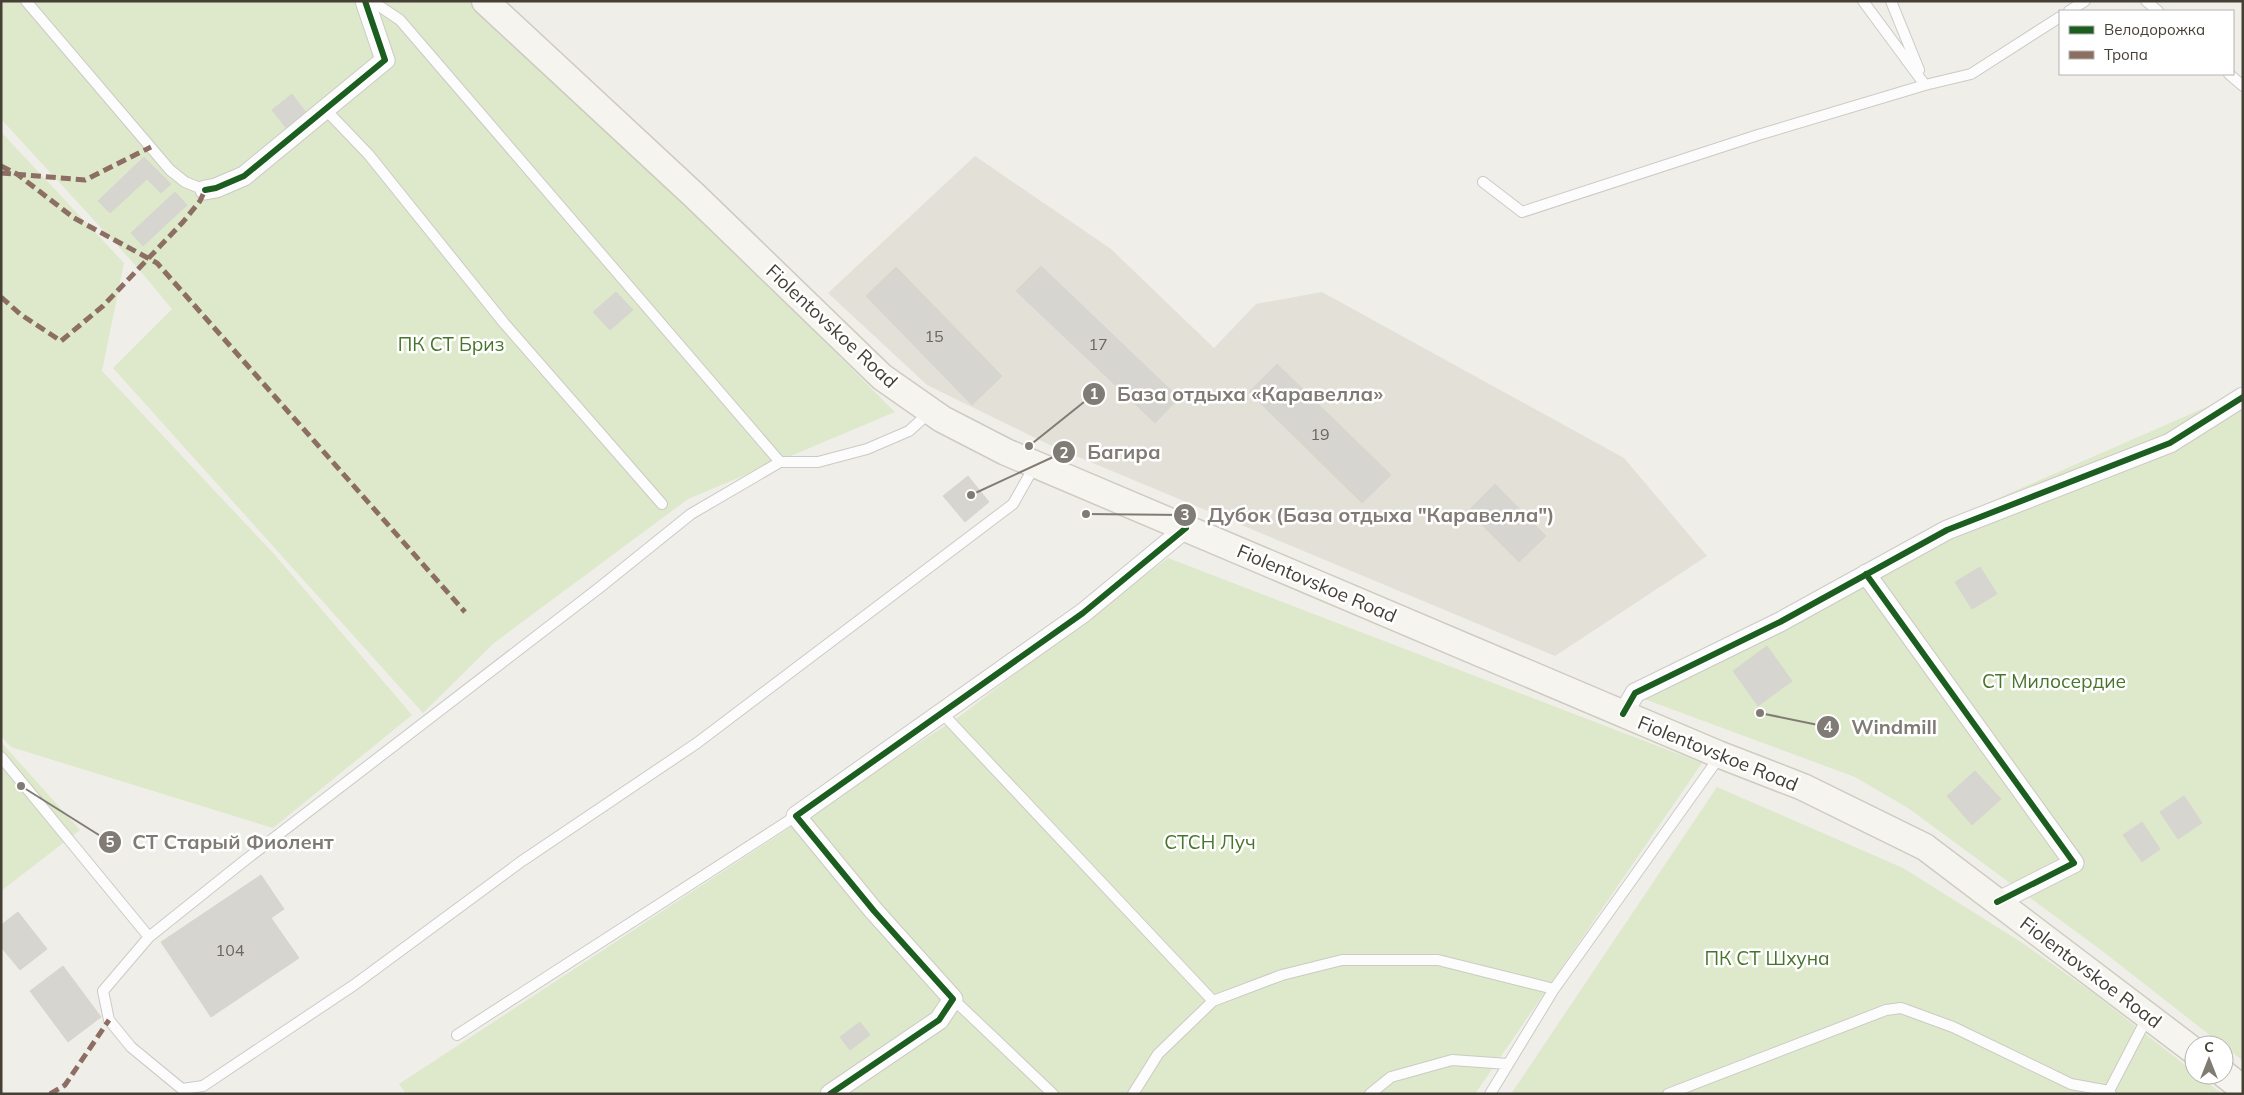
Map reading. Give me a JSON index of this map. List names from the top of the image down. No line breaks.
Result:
{"streets":{"main road":["Fiolentovskoe Road"]},"parks":["ПК СТ Бриз","СТ Милосердие","СТСН Луч","ПК СТ Шхуна"],"places":["База отдыха «Каравелла»","Багира","Дубок (База отдыха \"Каравелла\")","Windmill","СТ Старый Фиолент"],"house_numbers":["15","17","19","104"],"legend":["Велодорожка","Тропа"],"north":"top"}
